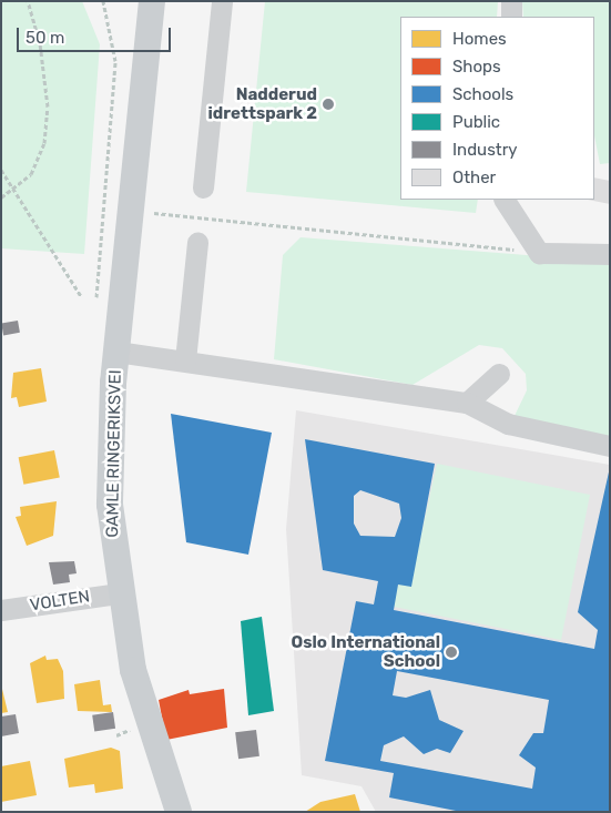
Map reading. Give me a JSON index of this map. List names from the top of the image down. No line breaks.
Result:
{"streets":{"main road":["GAMLE RINGERIKSVEI"],"street":["VOLTEN"]},"crossings":[["GAMLE RINGERIKSVEI","VOLTEN"]],"places":["Nadderud idrettspark 2","Oslo International School"],"legend":["Homes","Shops","Schools","Public","Industry","Other"],"scale_bar":"50 m"}
